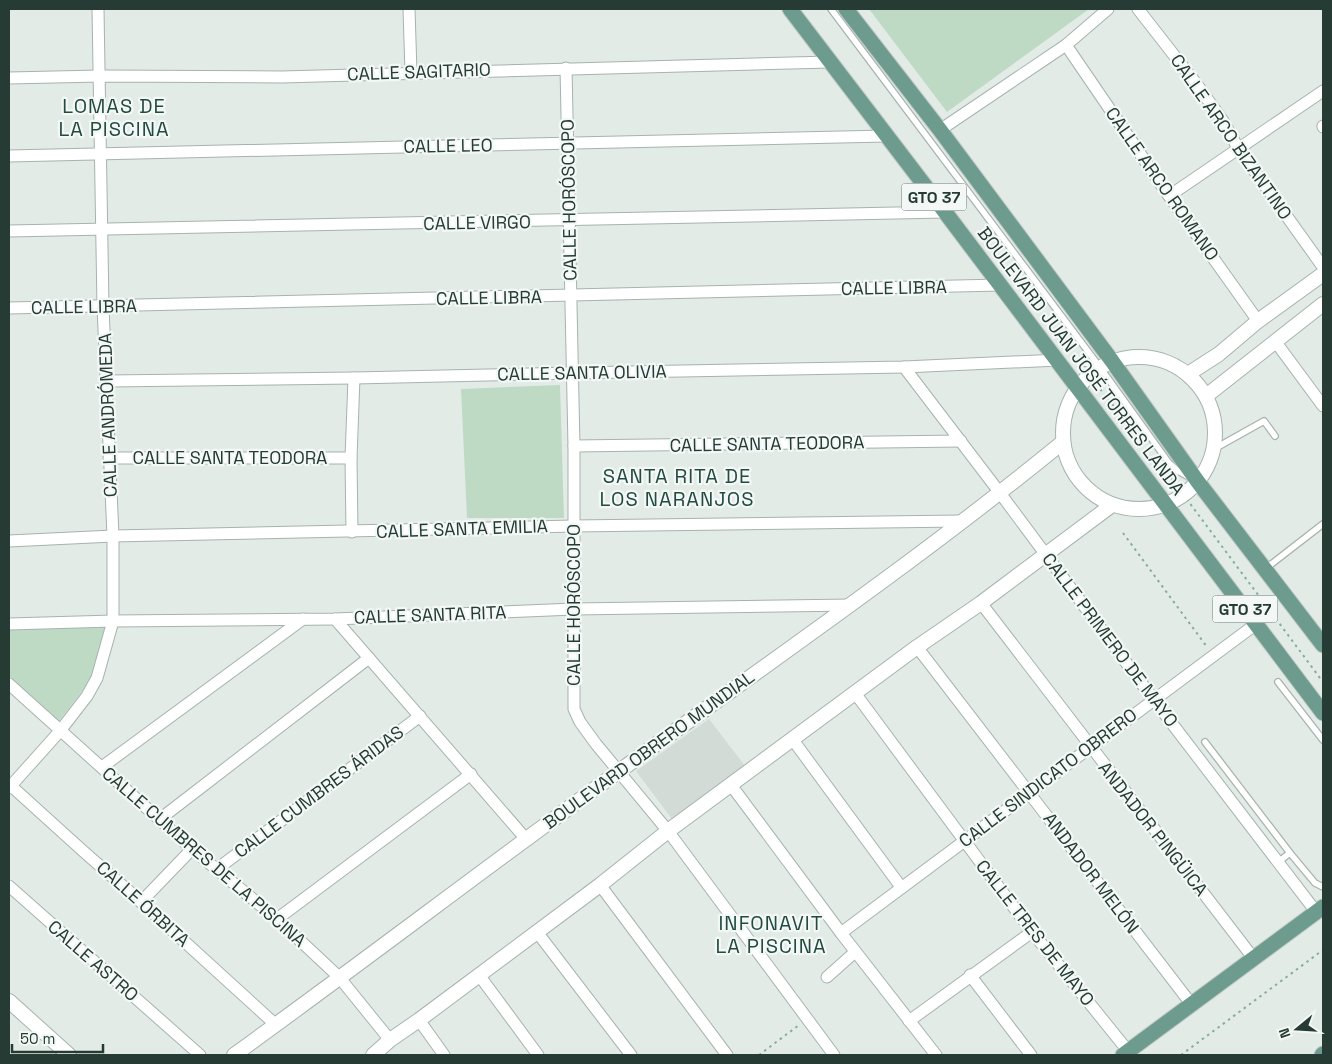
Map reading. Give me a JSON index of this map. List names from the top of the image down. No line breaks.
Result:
{"streets":{"main road":["GTO 37","BOULEVARD JUAN JOSÉ TORRES LANDA"],"street":["CALLE SAGITARIO","CALLE ARCO BIZANTINO","CALLE LEO","CALLE ARCO ROMANO","CALLE HORÓSCOPO","CALLE VIRGO","CALLE LIBRA","CALLE SANTA OLIVIA","CALLE ANDRÓMEDA","CALLE SANTA TEODORA","CALLE SANTA EMILIA","CALLE SANTA RITA","CALLE PRIMERO DE MAYO","BOULEVARD OBRERO MUNDIAL","CALLE SINDICATO OBRERO","CALLE CUMBRES ÁRIDAS","ANDADOR PINGÜICA","CALLE CUMBRES DE LA PISCINA","ANDADOR MELÓN","CALLE ÓRBITA","CALLE TRES DE MAYO","CALLE ASTRO"]},"crossings":[["CALLE SAGITARIO","CALLE HORÓSCOPO"],["CALLE SAGITARIO","BOULEVARD JUAN JOSÉ TORRES LANDA"],["CALLE SAGITARIO","CALLE ANDRÓMEDA"],["CALLE LEO","CALLE HORÓSCOPO"],["CALLE LEO","BOULEVARD JUAN JOSÉ TORRES LANDA"],["CALLE LEO","CALLE ANDRÓMEDA"],["CALLE HORÓSCOPO","CALLE VIRGO"],["CALLE HORÓSCOPO","CALLE LIBRA"],["CALLE HORÓSCOPO","CALLE SANTA OLIVIA"],["CALLE HORÓSCOPO","CALLE SANTA TEODORA"],["CALLE HORÓSCOPO","CALLE SANTA EMILIA"],["CALLE HORÓSCOPO","CALLE SANTA RITA"],["CALLE HORÓSCOPO","BOULEVARD OBRERO MUNDIAL"],["CALLE VIRGO","BOULEVARD JUAN JOSÉ TORRES LANDA"],["CALLE VIRGO","CALLE ANDRÓMEDA"],["CALLE LIBRA","BOULEVARD JUAN JOSÉ TORRES LANDA"],["CALLE LIBRA","CALLE ANDRÓMEDA"],["BOULEVARD JUAN JOSÉ TORRES LANDA","CALLE SANTA OLIVIA"],["BOULEVARD JUAN JOSÉ TORRES LANDA","CALLE SINDICATO OBRERO"],["CALLE SANTA OLIVIA","CALLE ANDRÓMEDA"],["CALLE SANTA OLIVIA","CALLE PRIMERO DE MAYO"],["CALLE ANDRÓMEDA","CALLE SANTA TEODORA"],["CALLE ANDRÓMEDA","CALLE SANTA EMILIA"],["CALLE ANDRÓMEDA","CALLE SANTA RITA"],["CALLE ANDRÓMEDA","CALLE CUMBRES DE LA PISCINA"],["CALLE ANDRÓMEDA","CALLE ÓRBITA"],["CALLE SANTA TEODORA","CALLE PRIMERO DE MAYO"],["CALLE SANTA EMILIA","BOULEVARD OBRERO MUNDIAL"],["CALLE SANTA RITA","BOULEVARD OBRERO MUNDIAL"],["CALLE PRIMERO DE MAYO","BOULEVARD OBRERO MUNDIAL"],["CALLE PRIMERO DE MAYO","CALLE SINDICATO OBRERO"],["BOULEVARD OBRERO MUNDIAL","CALLE CUMBRES DE LA PISCINA"],["BOULEVARD OBRERO MUNDIAL","CALLE ÓRBITA"],["CALLE SINDICATO OBRERO","ANDADOR PINGÜICA"],["CALLE SINDICATO OBRERO","ANDADOR MELÓN"],["CALLE SINDICATO OBRERO","CALLE TRES DE MAYO"],["CALLE CUMBRES ÁRIDAS","CALLE CUMBRES DE LA PISCINA"]],"districts":["LOMAS DE LA PISCINA","SANTA RITA DE LOS NARANJOS","INFONAVIT LA PISCINA"],"scale_bar":"50 m","north":"left"}
